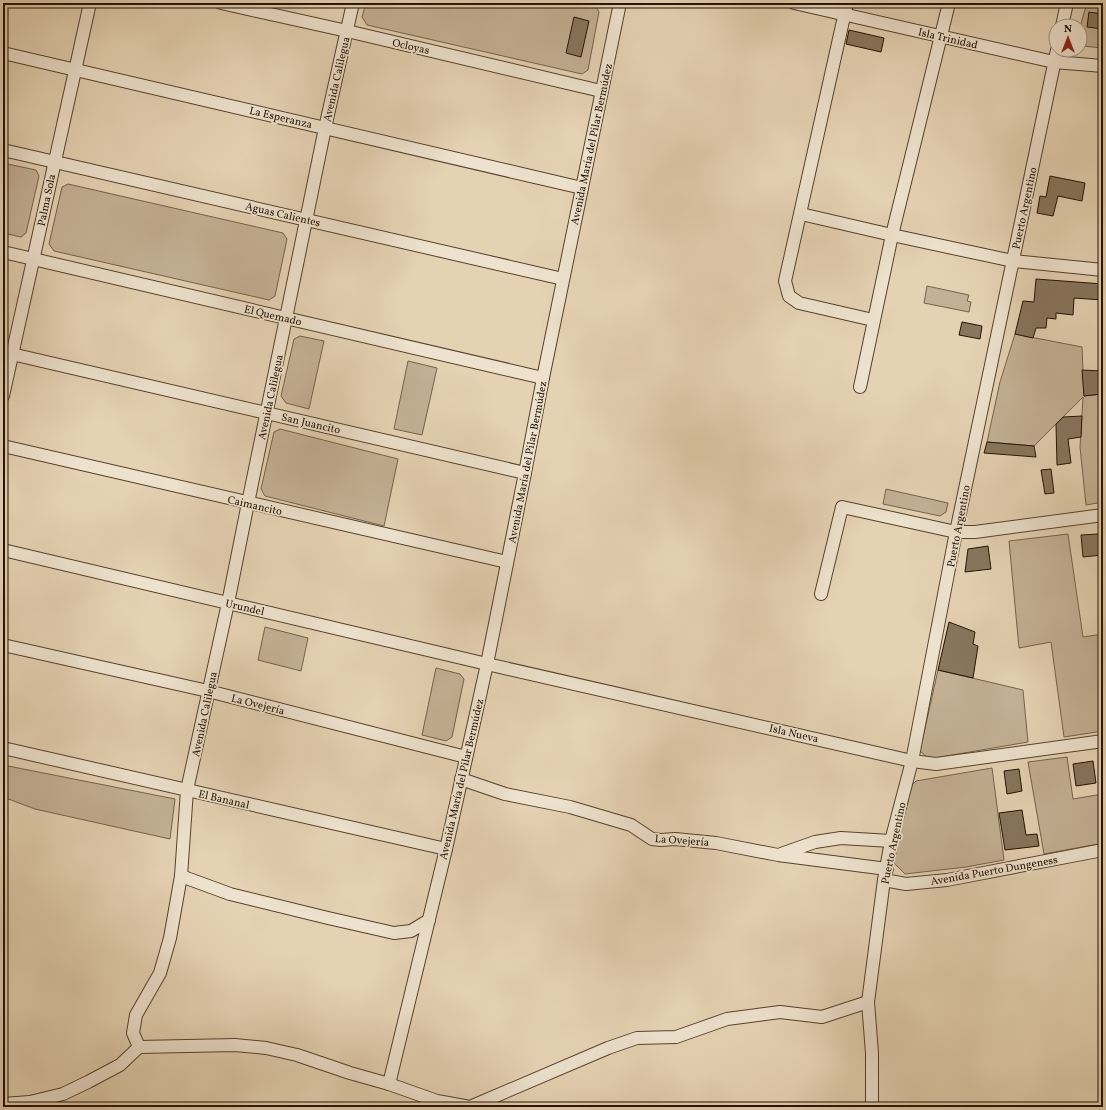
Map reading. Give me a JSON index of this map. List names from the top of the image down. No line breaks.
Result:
{"streets":{"street":["Isla Trinidad","Ocloyas","Avenida Calilegua","La Esperanza","Avenida María del Pilar Bermúdez","Palma Sola","Puerto Argentino","Aguas Calientes","El Quemado","San Juancito","Caimancito","Urundel","La Ovejería","Isla Nueva","El Bananal","Avenida Puerto Dungeness"]},"crossings":[["Isla Trinidad","Puerto Argentino"],["Ocloyas","Avenida Calilegua"],["Ocloyas","Avenida María del Pilar Bermúdez"],["Avenida Calilegua","La Esperanza"],["Avenida Calilegua","Aguas Calientes"],["Avenida Calilegua","El Quemado"],["Avenida Calilegua","San Juancito"],["Avenida Calilegua","Caimancito"],["Avenida Calilegua","Urundel"],["Avenida Calilegua","La Ovejería"],["Avenida Calilegua","El Bananal"],["La Esperanza","Avenida María del Pilar Bermúdez"],["La Esperanza","Palma Sola"],["Avenida María del Pilar Bermúdez","Aguas Calientes"],["Avenida María del Pilar Bermúdez","El Quemado"],["Avenida María del Pilar Bermúdez","San Juancito"],["Avenida María del Pilar Bermúdez","Caimancito"],["Avenida María del Pilar Bermúdez","Urundel"],["Avenida María del Pilar Bermúdez","La Ovejería"],["Avenida María del Pilar Bermúdez","Isla Nueva"],["Avenida María del Pilar Bermúdez","El Bananal"],["Palma Sola","Aguas Calientes"],["Palma Sola","El Quemado"],["Palma Sola","San Juancito"],["Puerto Argentino","La Ovejería"],["Puerto Argentino","Isla Nueva"],["Puerto Argentino","Avenida Puerto Dungeness"],["Urundel","Isla Nueva"],["La Ovejería","Avenida Puerto Dungeness"]],"north":"top"}
